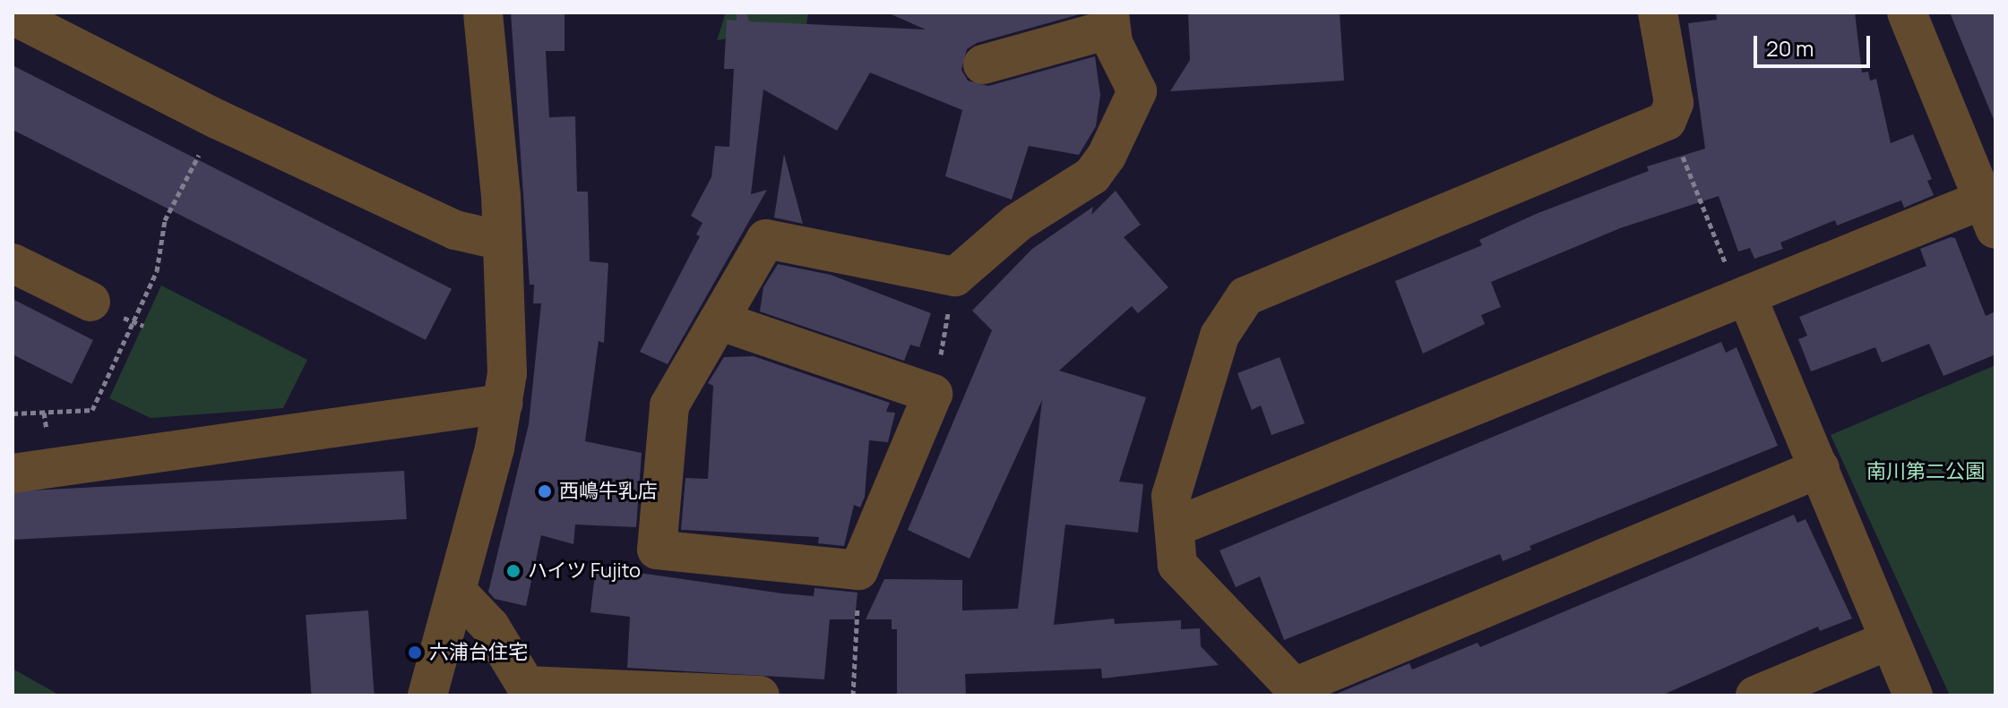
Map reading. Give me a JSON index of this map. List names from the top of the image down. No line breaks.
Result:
{"parks":["南川第二公園"],"places":["西嶋牛乳店","ハイツ Fujito","六浦台住宅"],"scale_bar":"20 m"}
